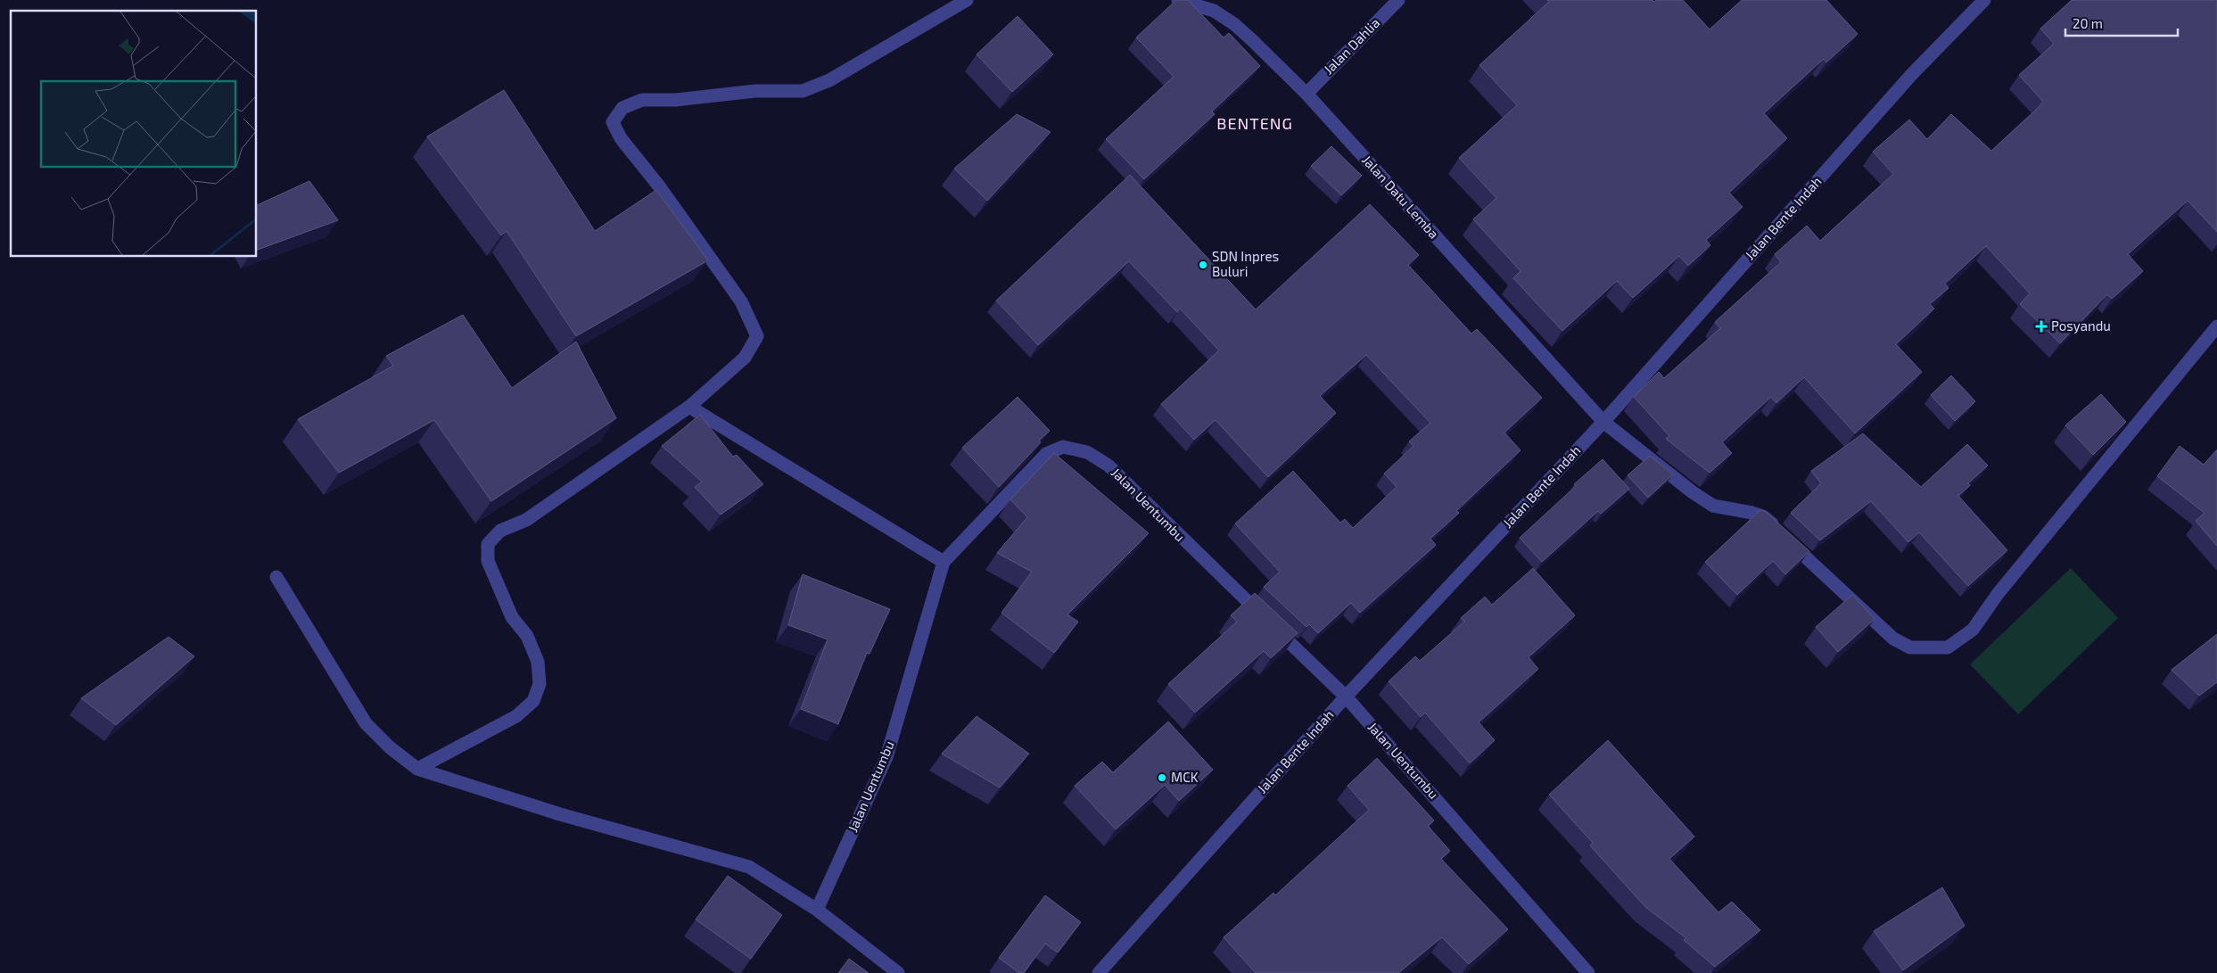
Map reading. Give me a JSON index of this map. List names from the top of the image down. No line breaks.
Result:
{"streets":{"street":["Jalan Dahlia","Jalan Datu Lemba","Jalan Bente Indah","Jalan Uentumbu"]},"crossings":[["Jalan Dahlia","Jalan Datu Lemba"],["Jalan Datu Lemba","Jalan Bente Indah"],["Jalan Bente Indah","Jalan Uentumbu"]],"districts":["BENTENG"],"places":{"other":["SDN Inpres Buluri","MCK"],"health":["Posyandu"]},"scale_bar":"20 m"}
